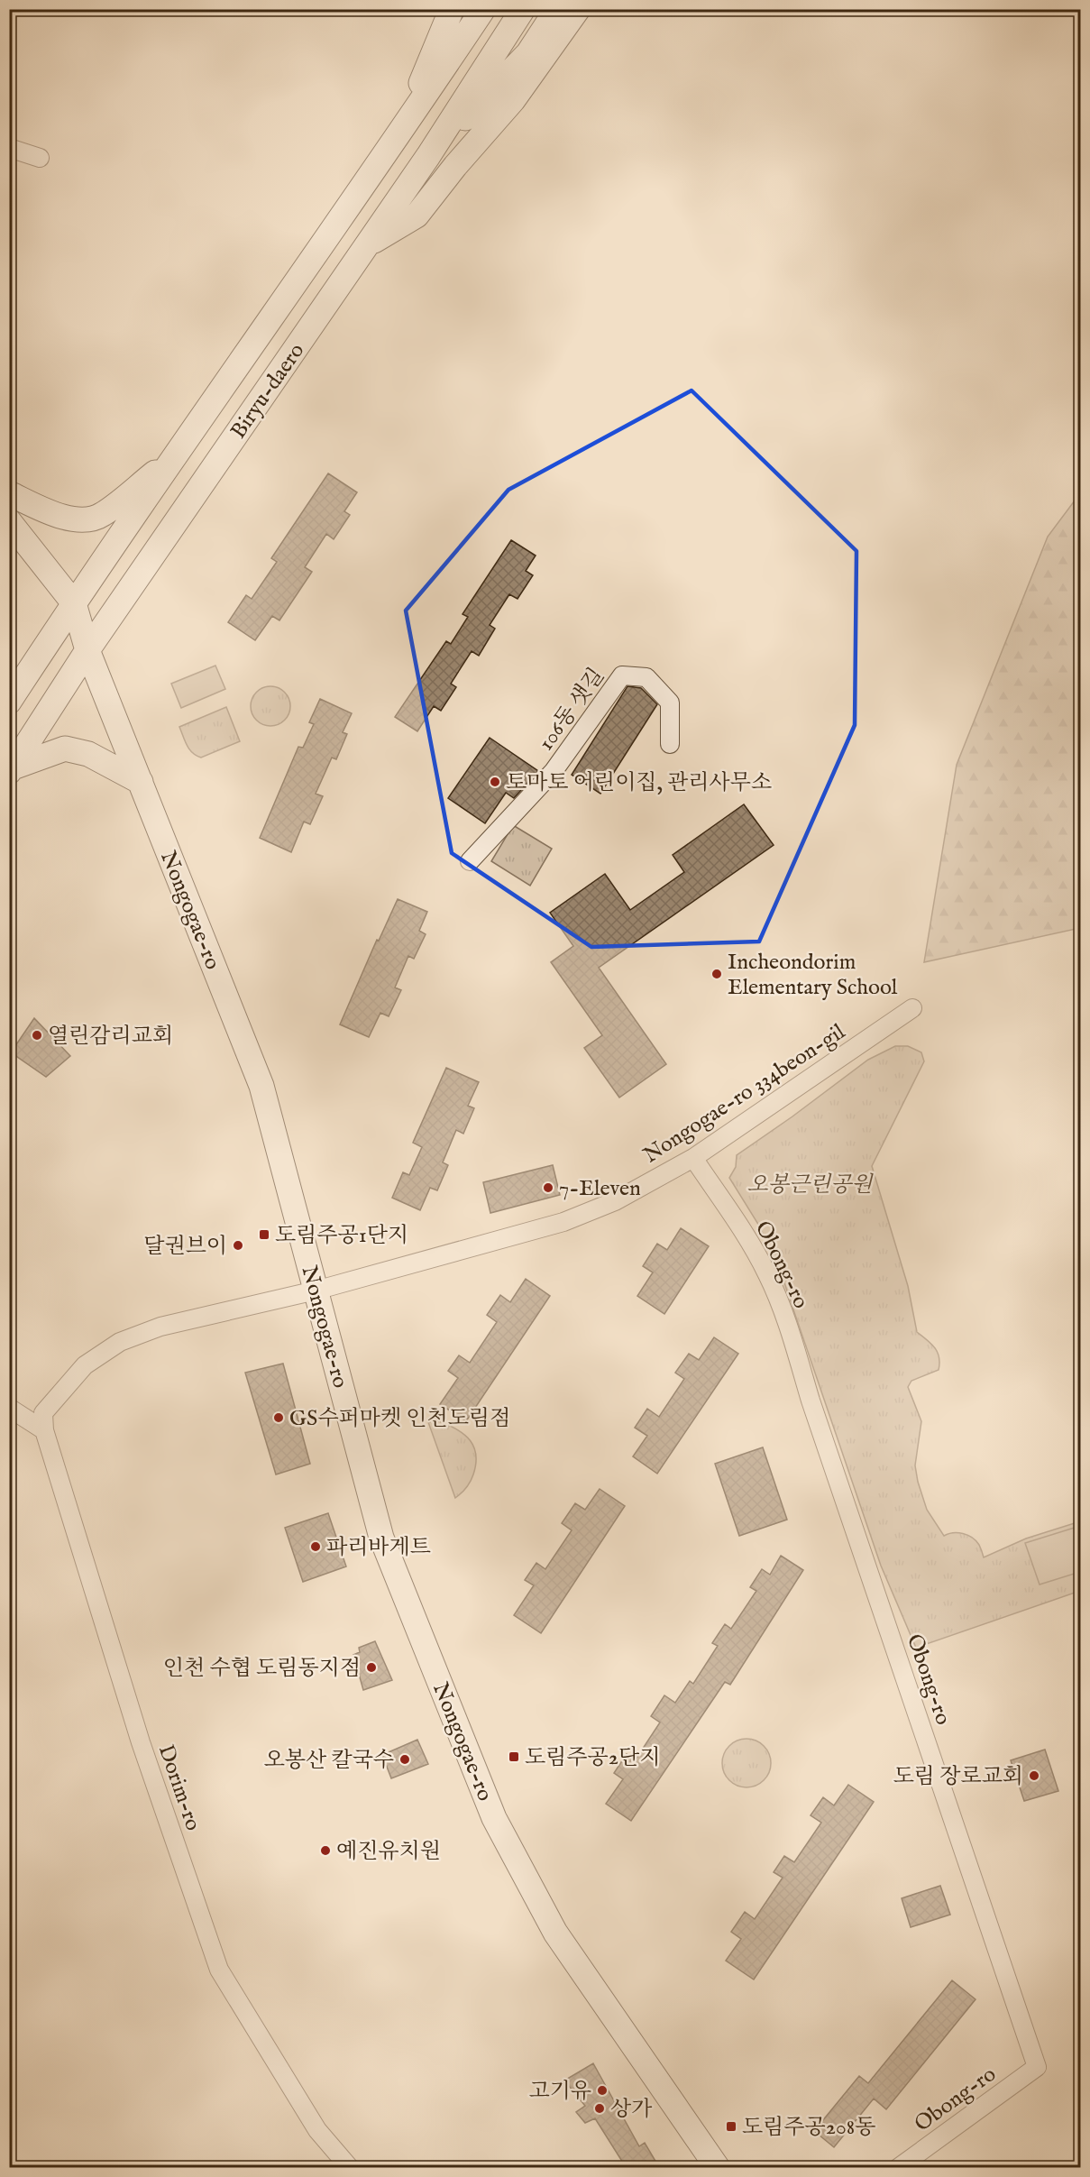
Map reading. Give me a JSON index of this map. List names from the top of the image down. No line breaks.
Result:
{"streets":{"main road":["Biryu-daero","Nongogae-ro"],"street":["106동 샛길","Nongogae-ro 334beon-gil","Obong-ro","Dorim-ro"]},"crossings":[["Biryu-daero","Nongogae-ro"],["Nongogae-ro","Nongogae-ro 334beon-gil"],["Nongogae-ro 334beon-gil","Obong-ro"],["Nongogae-ro 334beon-gil","Dorim-ro"]],"parks":["오봉근린공원"],"places":{"other":["토마토 어린이집, 관리사무소","Incheondorim Elementary School","열린감리교회","7-Eleven","달권브이","GS수퍼마켓 인천도림점","파리바게트","인천 수협 도림동지점","오봉산 칼국수","도림 장로교회","예진유치원","고기유","상가"],"transit":["도림주공1단지","도림주공2단지","도림주공208동"]}}
